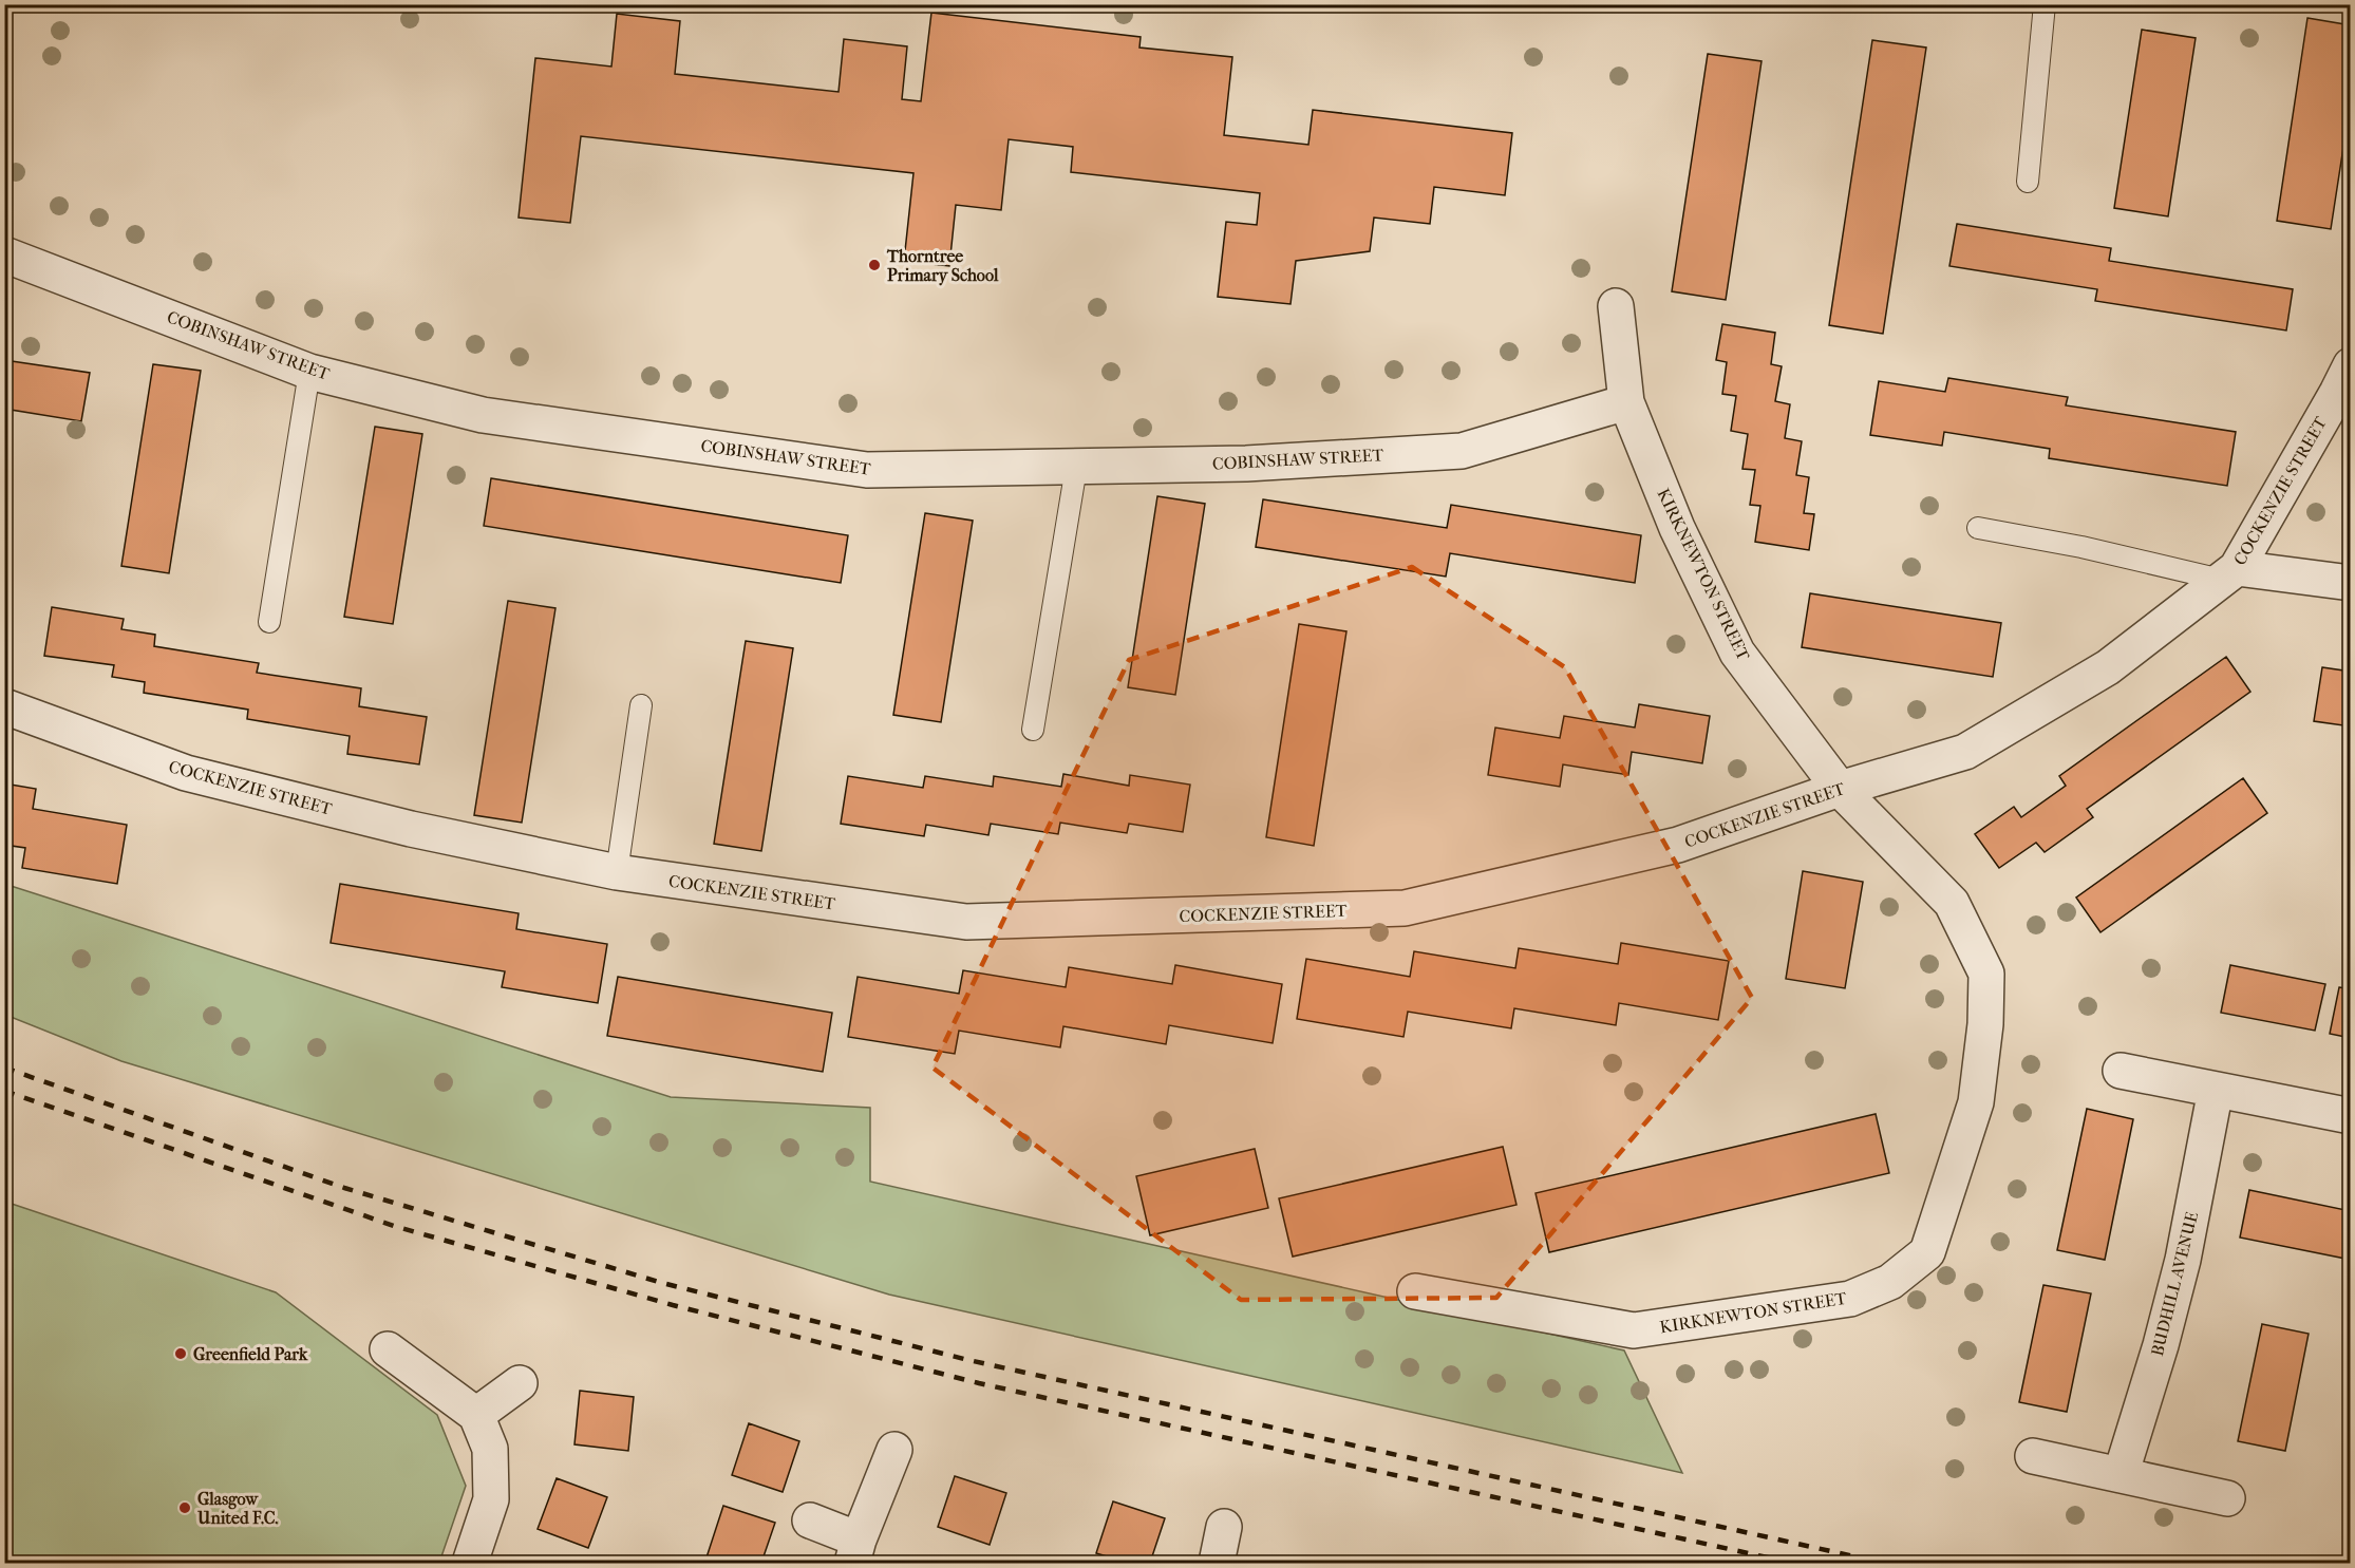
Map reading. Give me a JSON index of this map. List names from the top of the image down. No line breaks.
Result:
{"streets":{"street":["COBINSHAW STREET","COCKENZIE STREET","KIRKNEWTON STREET","BUDHILL AVENUE"]},"crossings":[["COBINSHAW STREET","KIRKNEWTON STREET"],["COCKENZIE STREET","KIRKNEWTON STREET"]],"places":["Thorntree Primary School","Greenfield Park","Glasgow United F.C."]}
